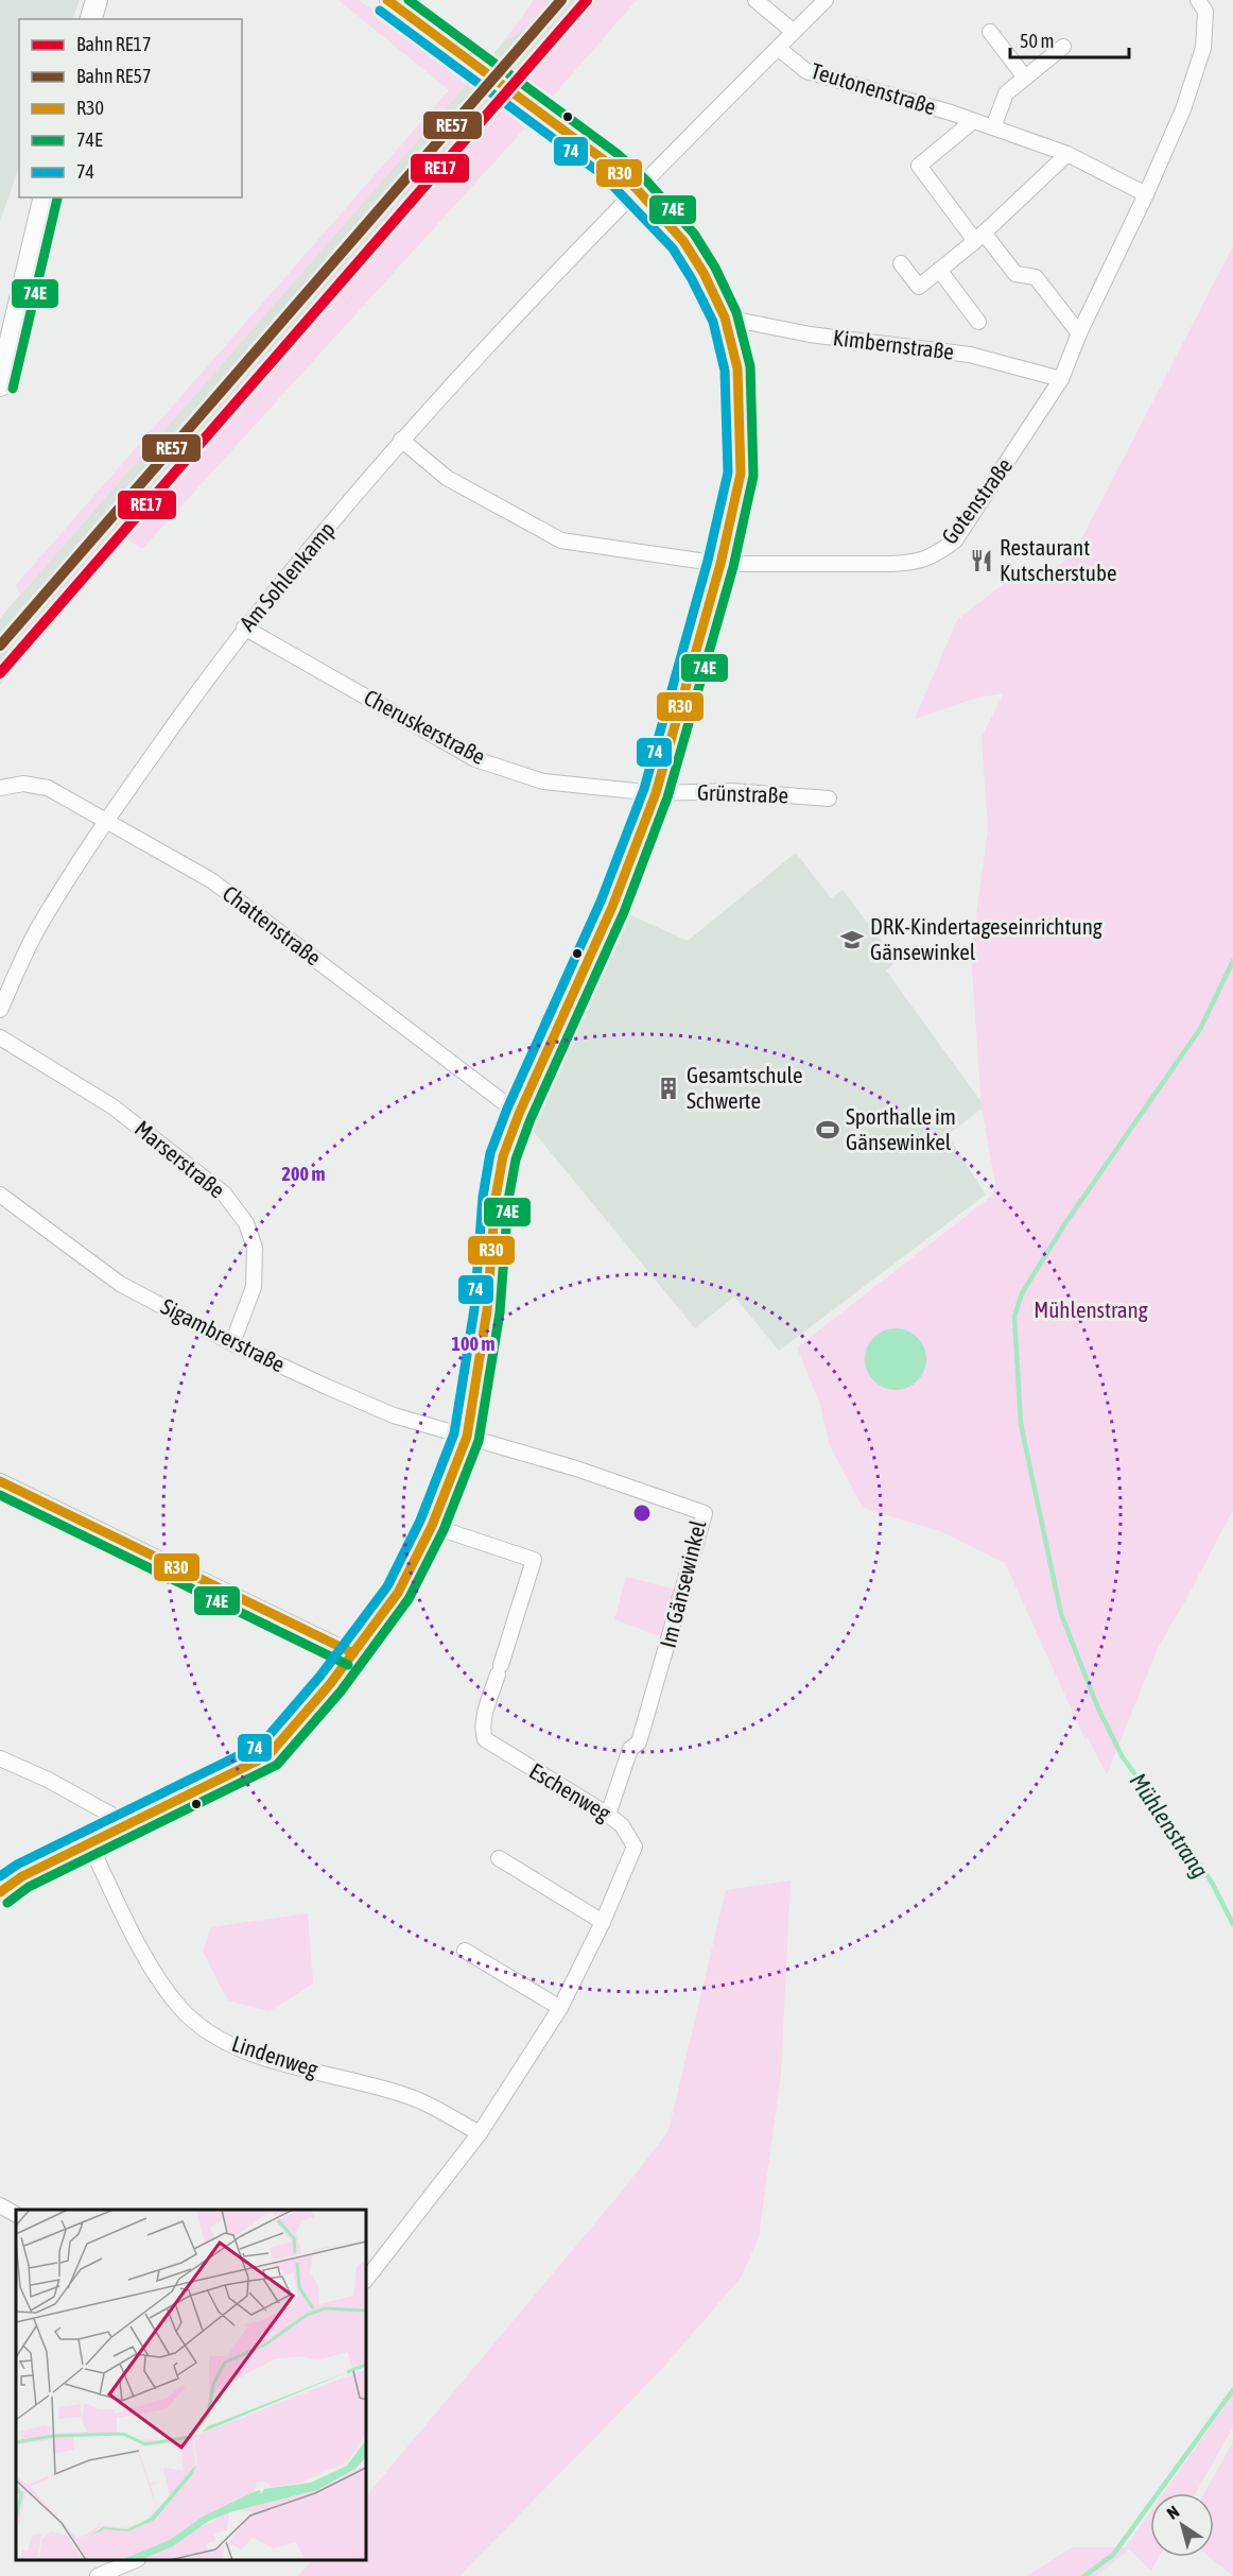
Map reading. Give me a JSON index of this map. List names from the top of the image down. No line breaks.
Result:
{"streets":{"street":["Teutonenstraße","Kimbernstraße","Gotenstraße","Am Sohlenkamp","Cheruskerstraße","Grünstraße","Chattenstraße","Marserstraße","Sigambrerstraße","Im Gänsewinkel","Eschenweg","Lindenweg"]},"crossings":[["Teutonenstraße","Gotenstraße"],["Kimbernstraße","Gotenstraße"],["Gotenstraße","Am Sohlenkamp"],["Am Sohlenkamp","Cheruskerstraße"],["Am Sohlenkamp","Chattenstraße"],["Cheruskerstraße","Grünstraße"],["Marserstraße","Sigambrerstraße"],["Sigambrerstraße","Im Gänsewinkel"],["Im Gänsewinkel","Eschenweg"],["Eschenweg","Lindenweg"]],"water":["Mühlenstrang"],"parks":["Mühlenstrang"],"places":{"restaurant":["Restaurant Kutscherstube"],"school or university":["DRK-Kindertageseinrichtung Gänsewinkel"],"building":["Gesamtschule Schwerte"],"sports":["Sporthalle im Gänsewinkel"]},"lines":["rail line RE17","rail line RE57","transit line R30","transit line 74E","transit line 74"],"legend":["Bahn RE17","Bahn RE57","R30","74E","74"],"scale_bar":"50 m","north":"top left","rings":["200 m","100 m"]}
